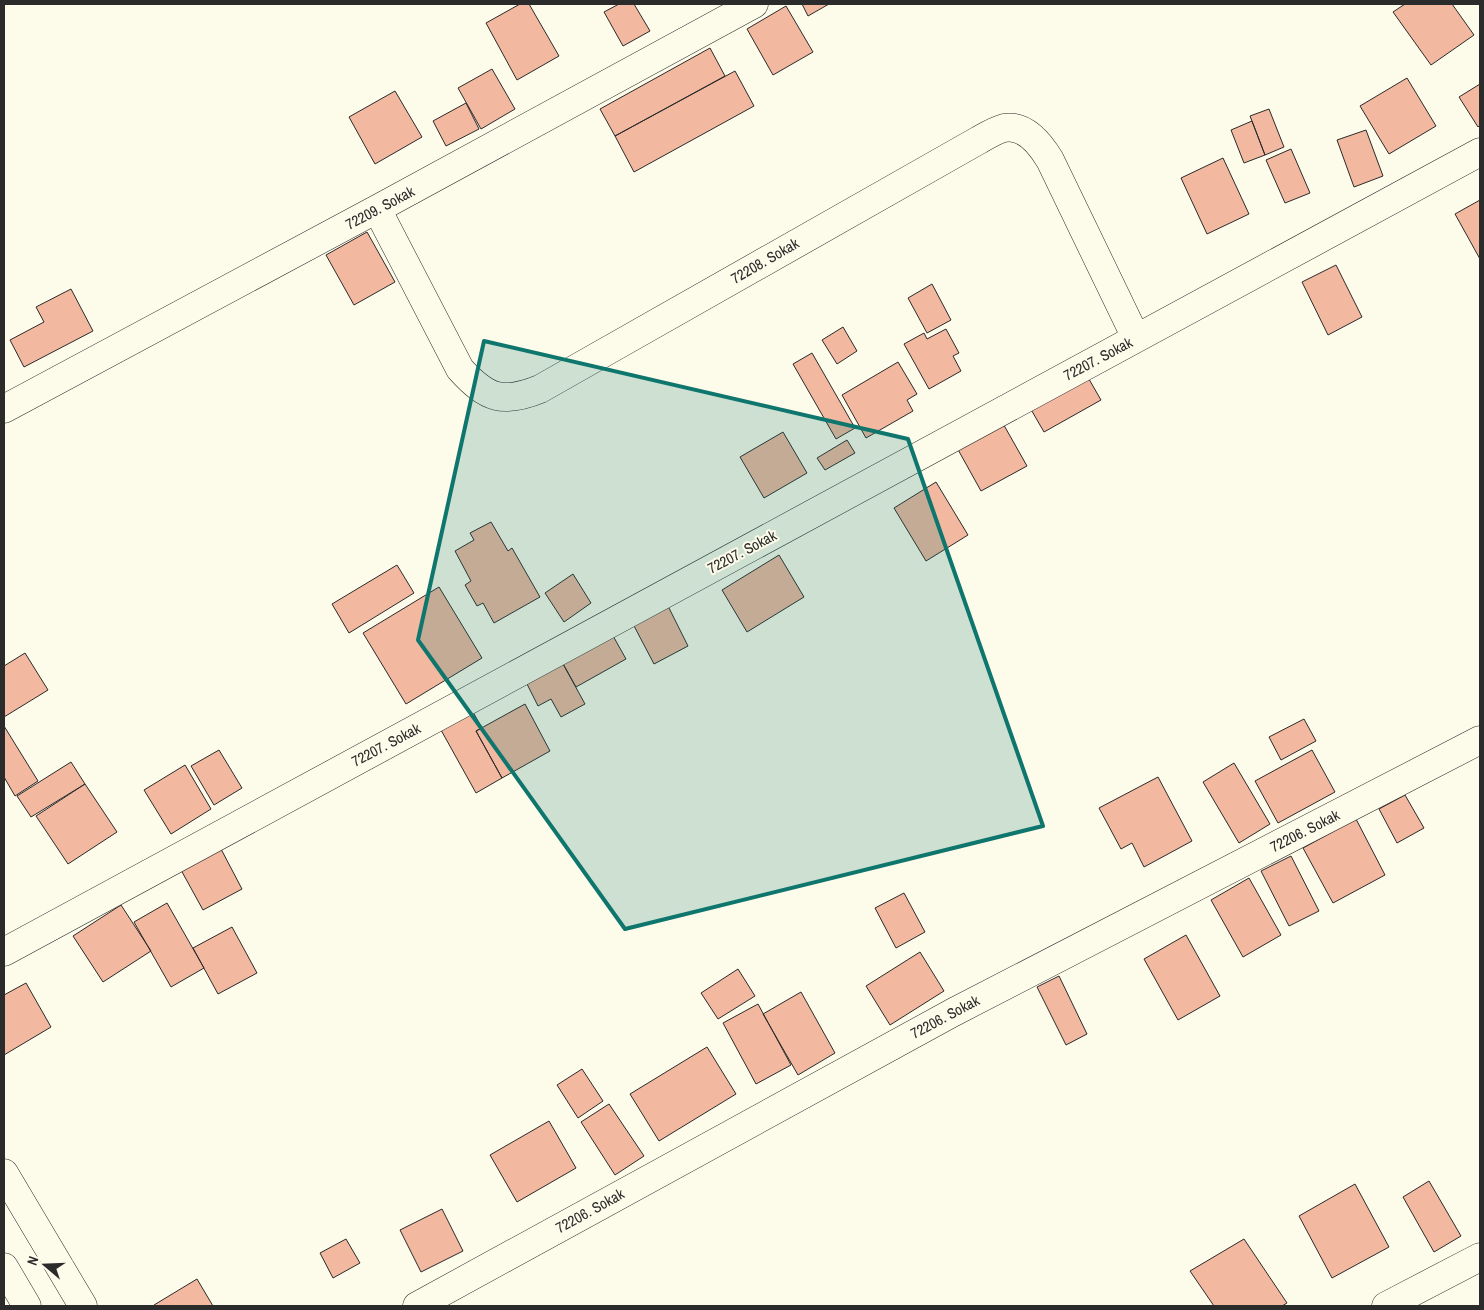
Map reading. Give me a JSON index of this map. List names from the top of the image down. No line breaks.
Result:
{"streets":{"street":["72209. Sokak","72208. Sokak","72207. Sokak","72206. Sokak"]},"crossings":[["72209. Sokak","72208. Sokak"],["72208. Sokak","72207. Sokak"]],"north":"left"}
